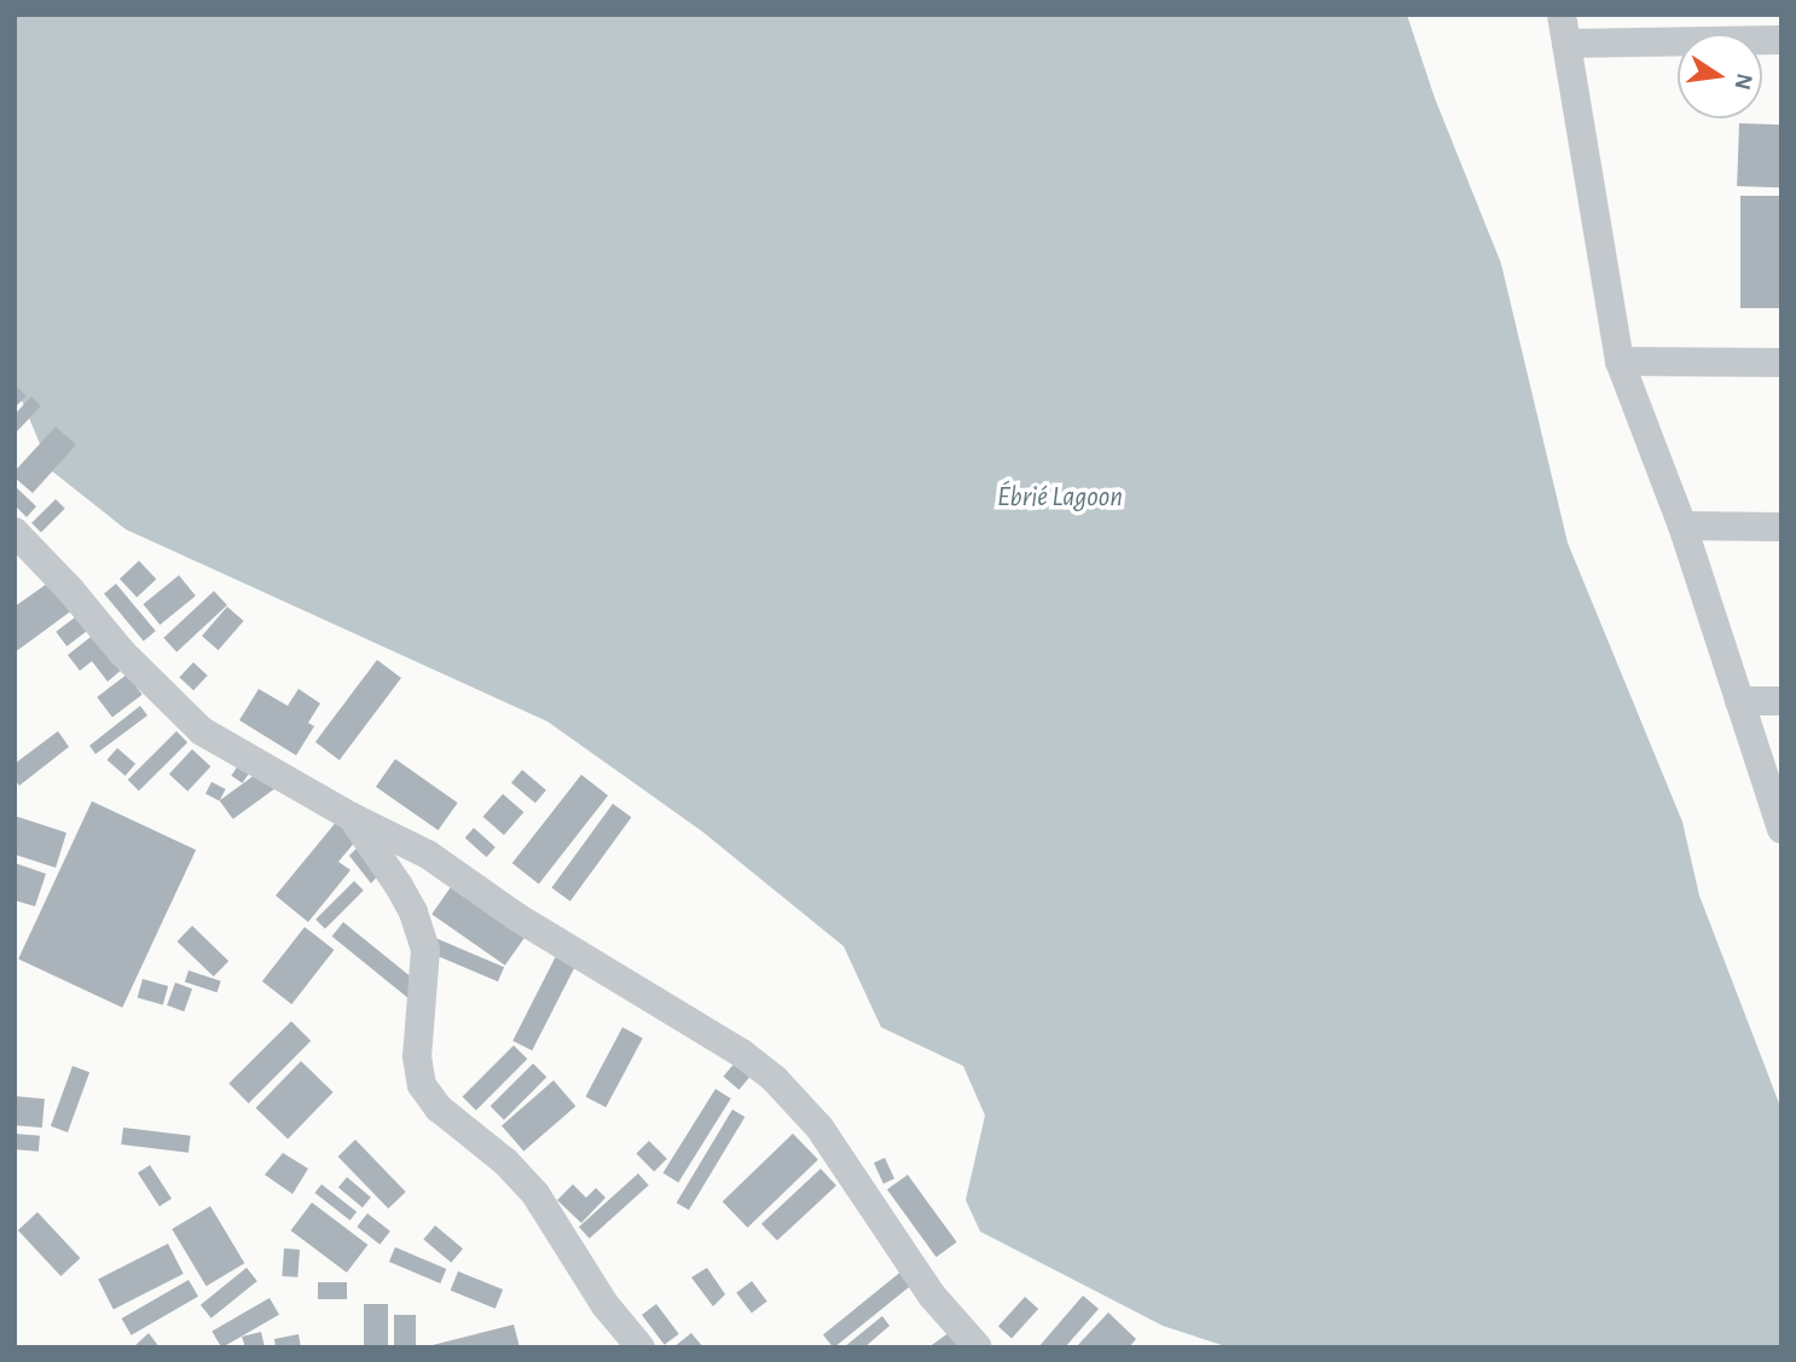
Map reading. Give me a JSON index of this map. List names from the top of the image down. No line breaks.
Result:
{"water":["Ébrié Lagoon"],"north":"right"}
